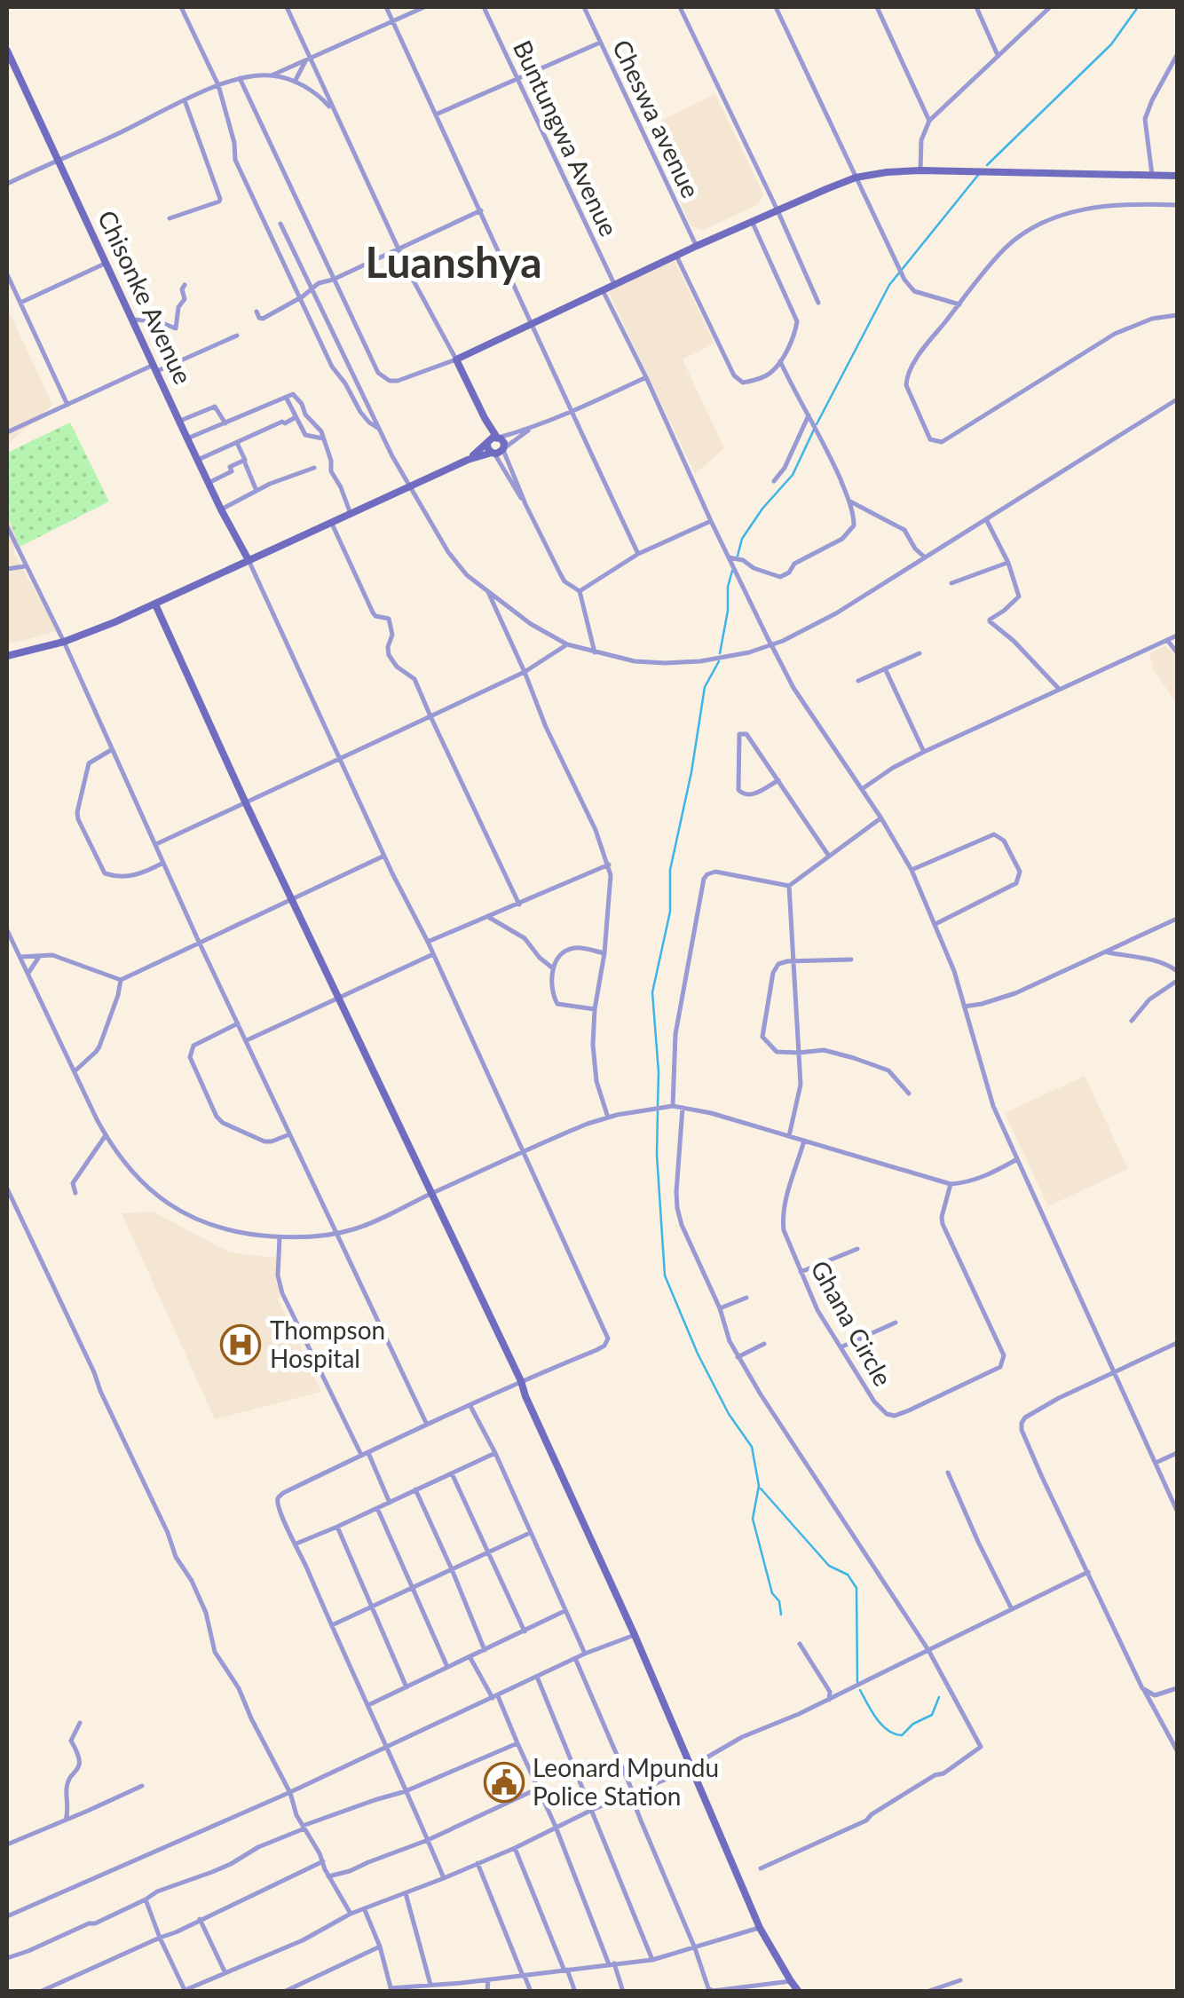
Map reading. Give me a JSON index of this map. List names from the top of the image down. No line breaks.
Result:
{"streets":{"street":["Cheswa avenue","Buntungwa Avenue","Chisonke Avenue","Ghana Circle"]},"districts":["Luanshya"],"places":{"hospital":["Thompson Hospital"],"public building":["Leonard Mpundu Police Station"]}}
